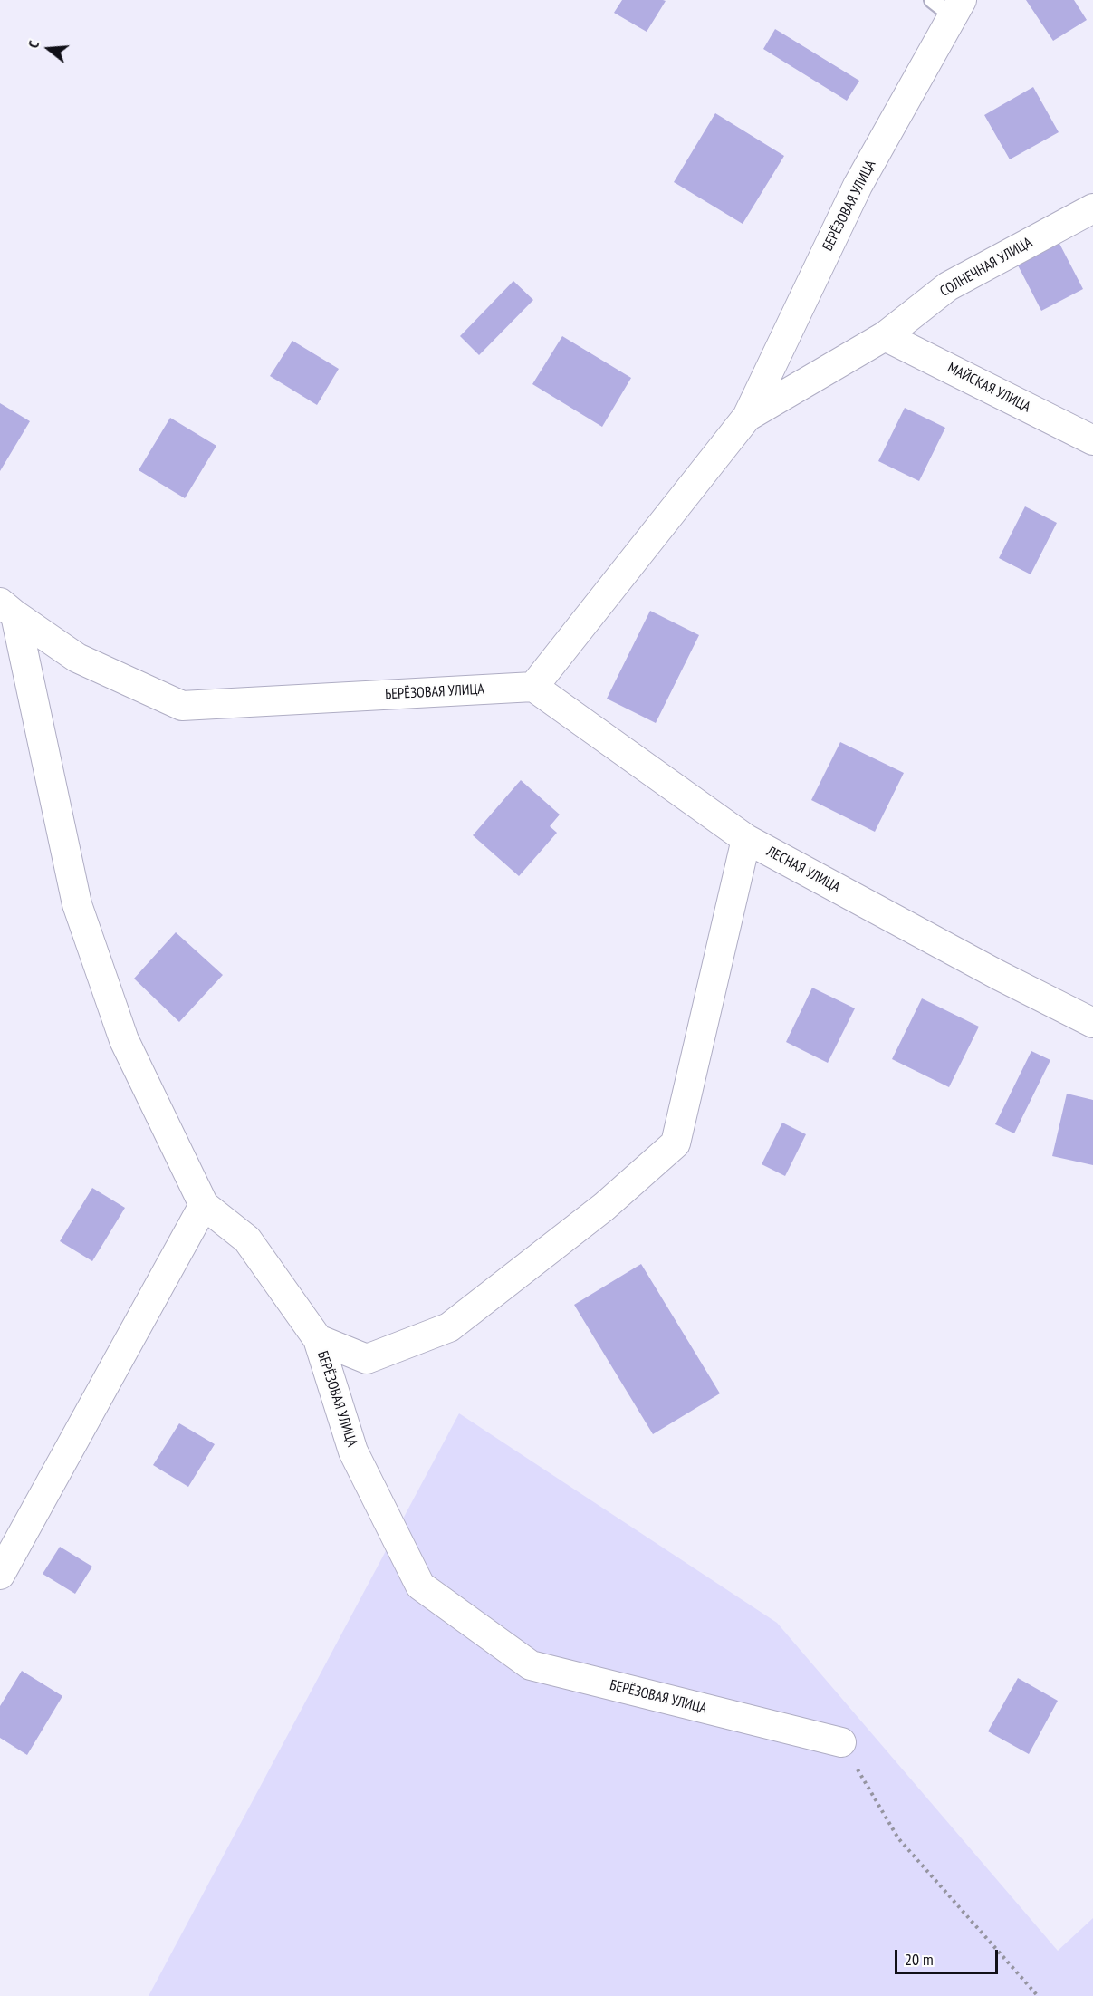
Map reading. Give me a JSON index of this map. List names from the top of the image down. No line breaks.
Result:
{"streets":{"street":["БЕРЁЗОВАЯ УЛИЦА","СОЛНЕЧНАЯ УЛИЦА","МАЙСКАЯ УЛИЦА","ЛЕСНАЯ УЛИЦА"]},"crossings":[["БЕРЁЗОВАЯ УЛИЦА","СОЛНЕЧНАЯ УЛИЦА"],["БЕРЁЗОВАЯ УЛИЦА","МАЙСКАЯ УЛИЦА"],["БЕРЁЗОВАЯ УЛИЦА","ЛЕСНАЯ УЛИЦА"],["СОЛНЕЧНАЯ УЛИЦА","МАЙСКАЯ УЛИЦА"]],"scale_bar":"20 m","north":"left"}
